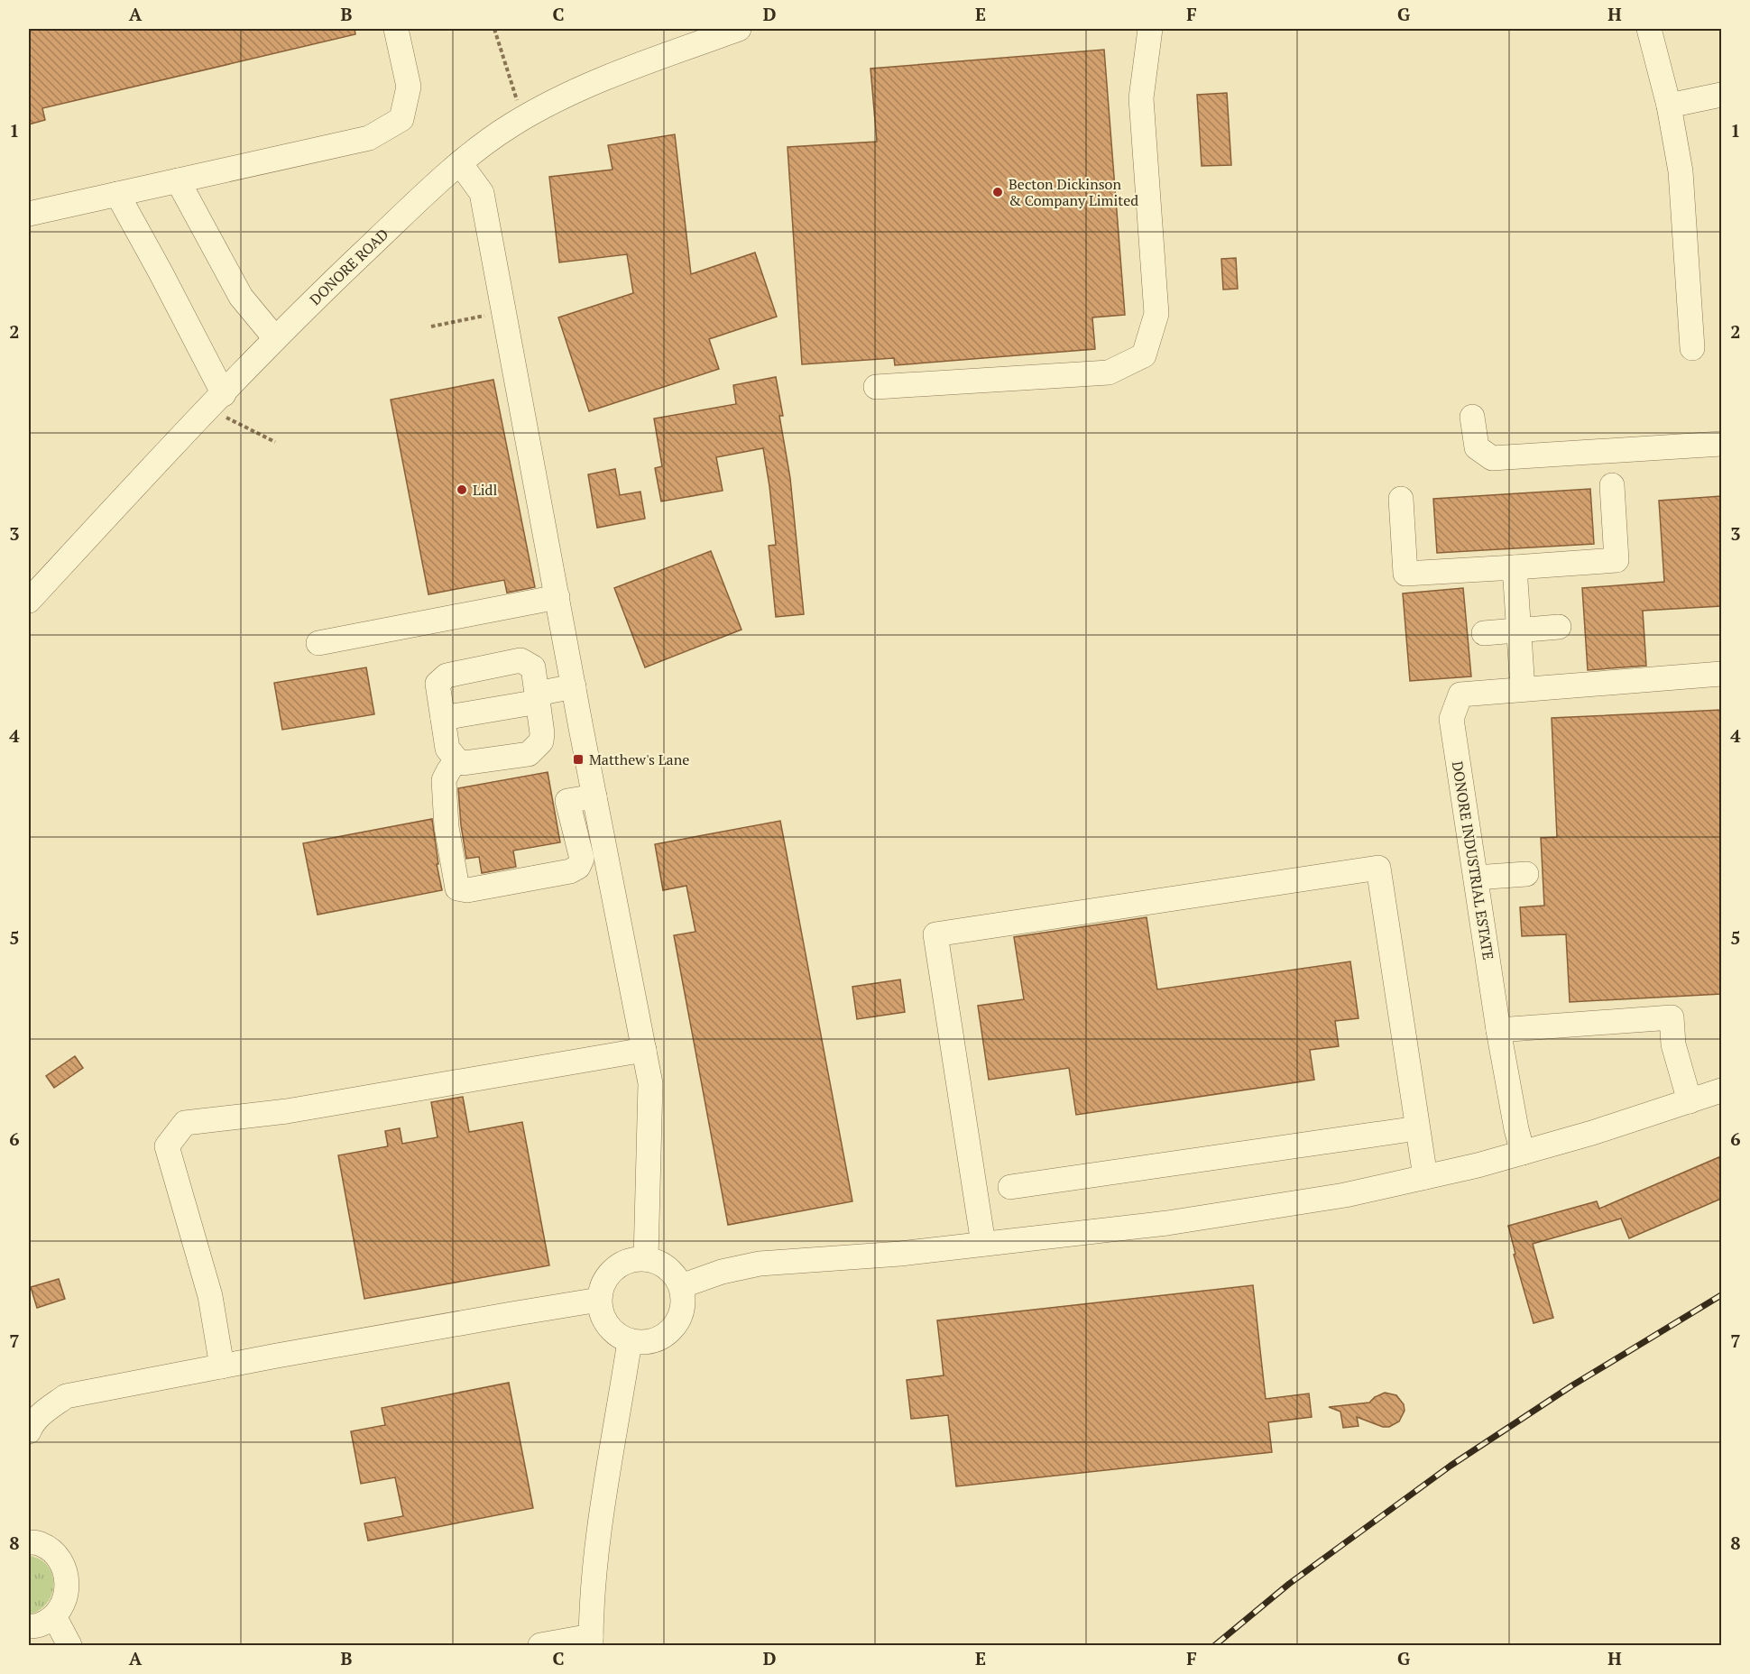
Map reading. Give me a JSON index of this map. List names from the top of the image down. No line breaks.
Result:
{"streets":{"street":["DONORE ROAD","DONORE INDUSTRIAL ESTATE"]},"places":{"other":["Becton Dickinson & Company Limited","Lidl"],"transit":["Matthew's Lane"]},"grid":{"columns":["A","B","C","D","E","F","G","H"],"rows":["1","2","3","4","5","6","7","8"]}}
